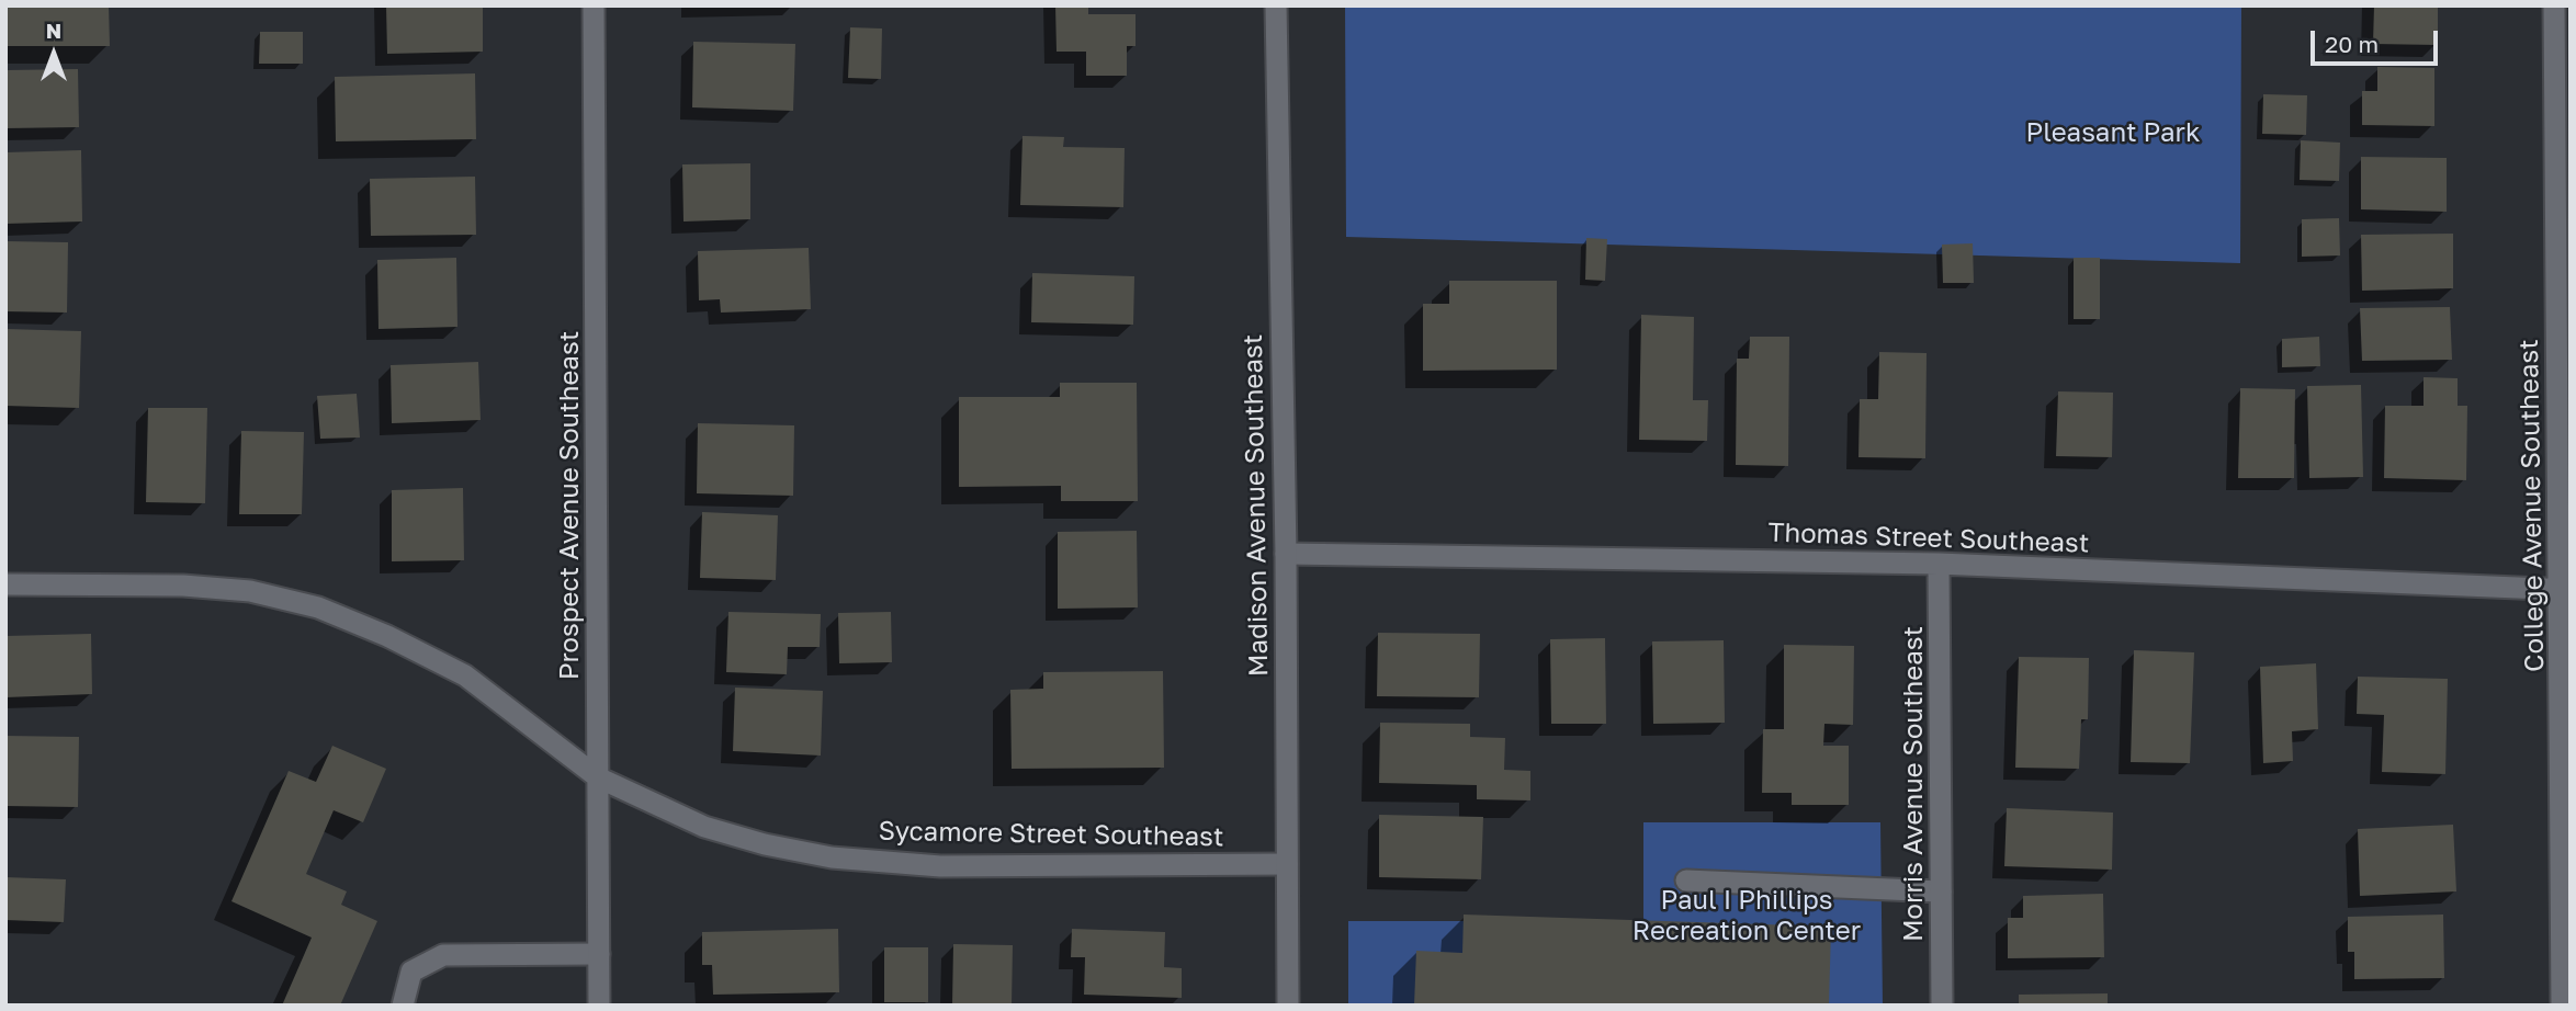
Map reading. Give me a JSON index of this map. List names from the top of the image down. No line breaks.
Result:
{"streets":{"street":["Prospect Avenue Southeast","Madison Avenue Southeast","College Avenue Southeast","Thomas Street Southeast","Morris Avenue Southeast","Sycamore Street Southeast"]},"crossings":[["Prospect Avenue Southeast","Sycamore Street Southeast"],["Madison Avenue Southeast","Thomas Street Southeast"],["Madison Avenue Southeast","Sycamore Street Southeast"],["College Avenue Southeast","Thomas Street Southeast"],["Thomas Street Southeast","Morris Avenue Southeast"]],"parks":["Pleasant Park","Paul I Phillips Recreation Center"],"scale_bar":"20 m","north":"top"}
